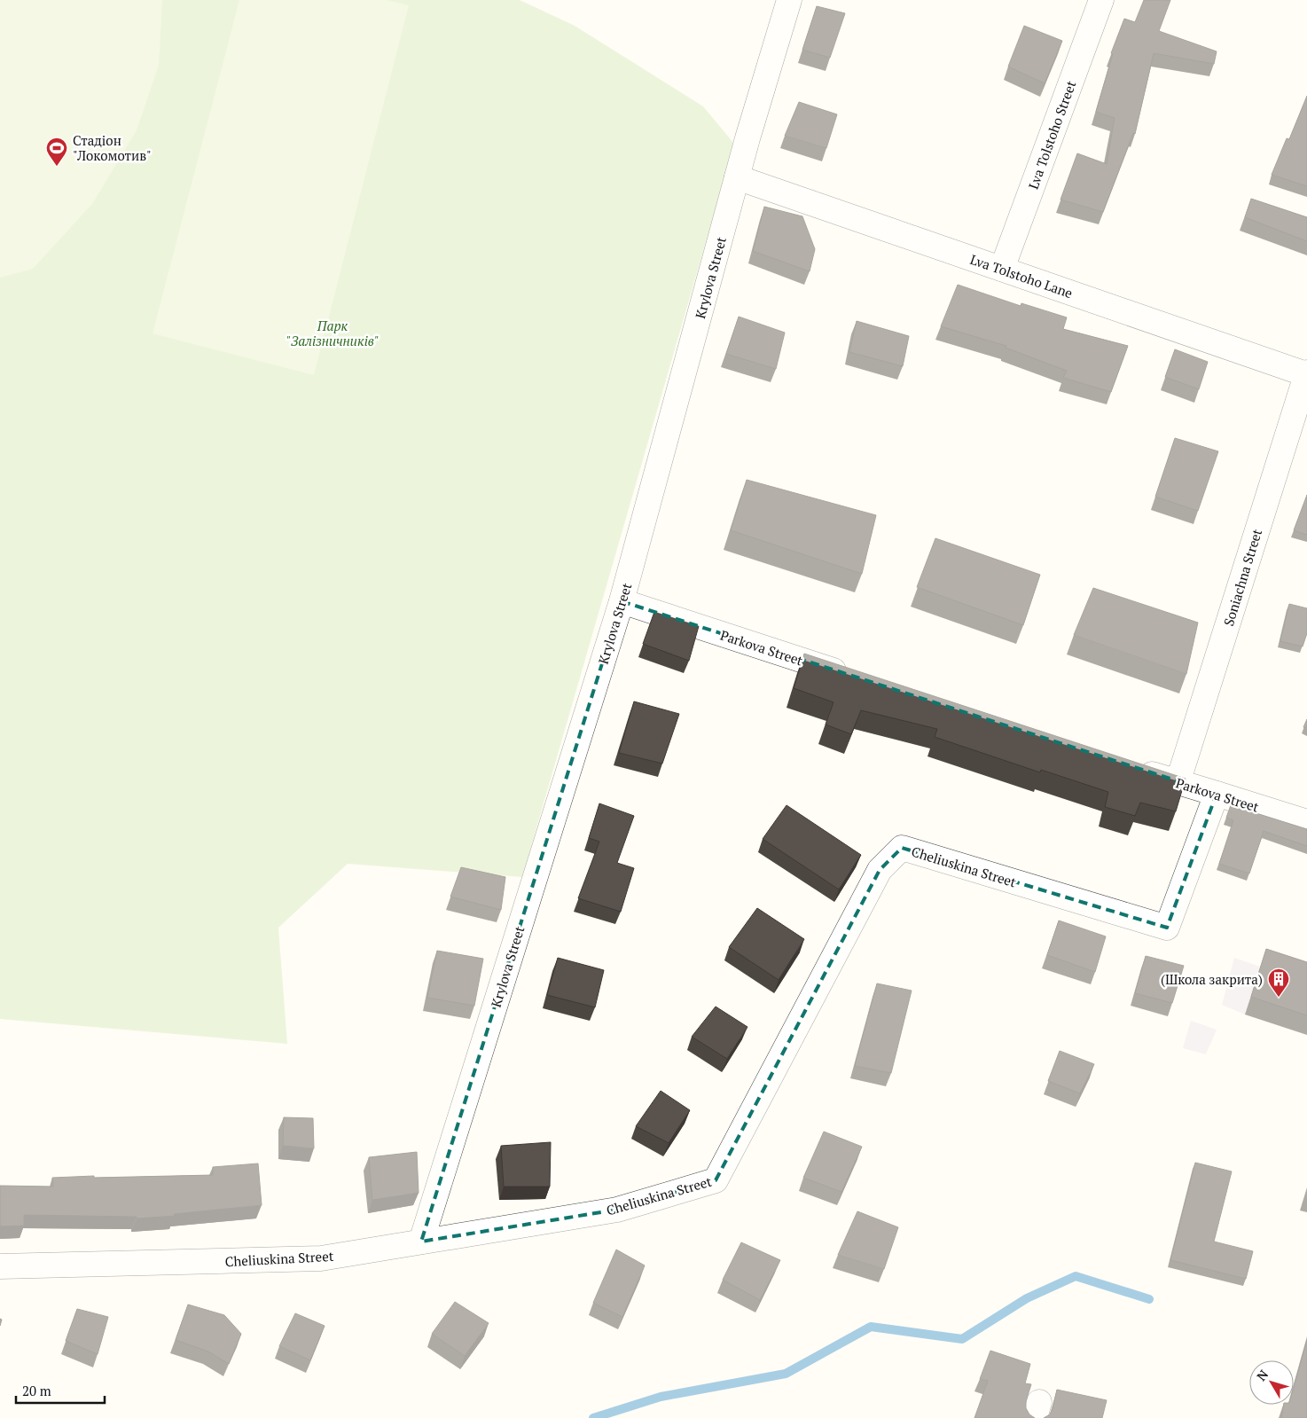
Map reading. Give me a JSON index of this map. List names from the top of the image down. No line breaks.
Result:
{"streets":{"street":["Lva Tolstoho Street","Lva Tolstoho Lane","Krylova Street","Soniachna Street","Parkova Street","Cheliuskina Street"]},"crossings":[["Lva Tolstoho Street","Lva Tolstoho Lane"],["Lva Tolstoho Lane","Krylova Street"],["Lva Tolstoho Lane","Soniachna Street"],["Krylova Street","Parkova Street"],["Krylova Street","Cheliuskina Street"],["Soniachna Street","Parkova Street"],["Parkova Street","Cheliuskina Street"]],"parks":["Парк \"Залізничників\""],"places":{"sports":["Стадіон \"Локомотив\""],"building":["(Школа закрита)"]},"scale_bar":"20 m","north":"top left"}
